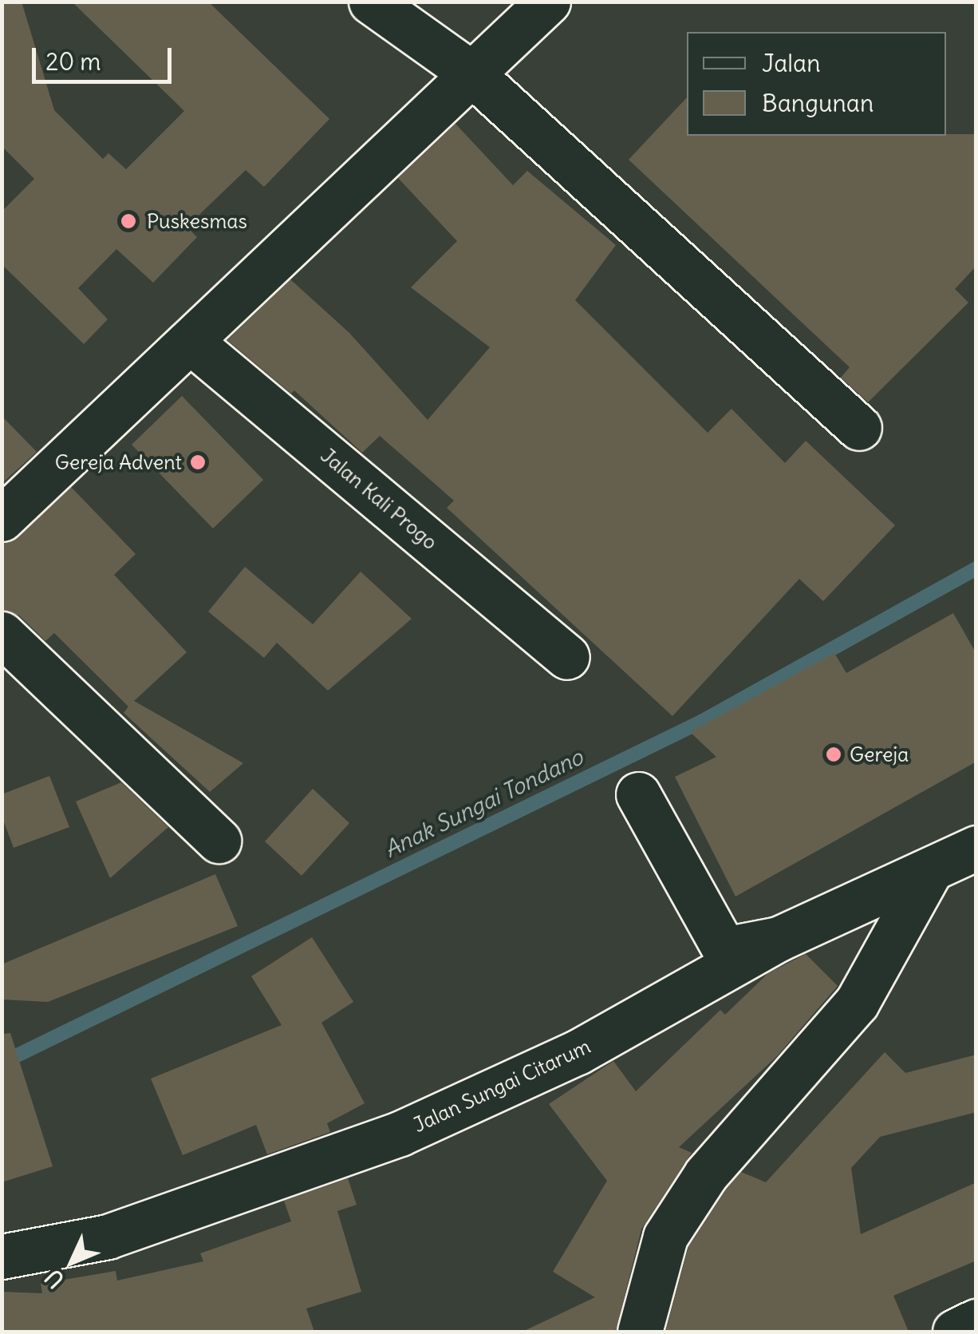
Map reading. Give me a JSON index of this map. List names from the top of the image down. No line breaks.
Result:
{"streets":{"street":["Jalan Kali Progo","Jalan Sungai Citarum"]},"water":["Anak Sungai Tondano"],"places":["Puskesmas","Gereja Advent","Gereja"],"legend":["Jalan","Bangunan"],"scale_bar":"20 m","north":"bottom left"}
